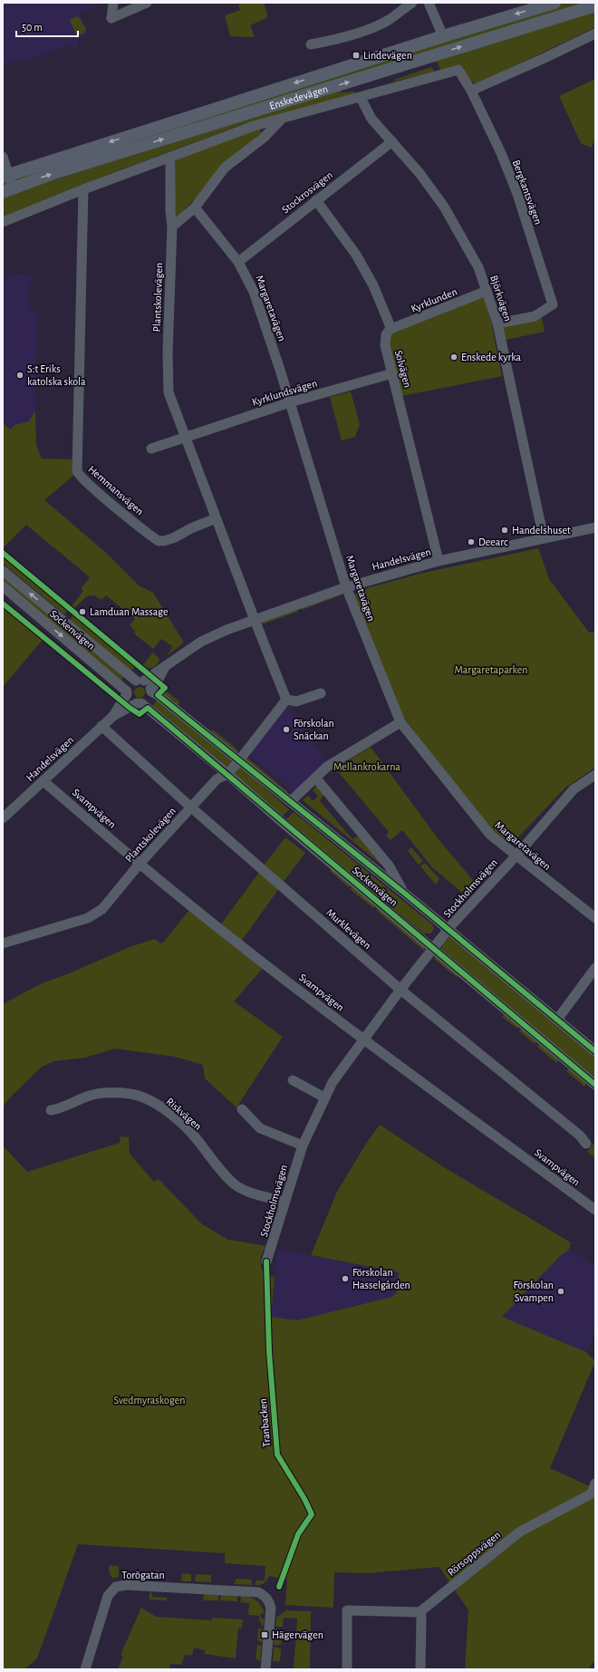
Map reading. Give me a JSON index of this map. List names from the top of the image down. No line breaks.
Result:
{"streets":{"main road":["Enskedevägen"],"street":["Stockrosvägen","Bergkantsvägen","Plantskolevägen","Björkvägen","Kyrklunden","Margaretavägen","Solvägen","Kyrklundsvägen","Hemmansvägen","Handelsvägen","Sockenvägen","Svampvägen","Stockholmsvägen","Murklevägen","Riskvägen","Rörsoppsvägen","Torögatan"],"cycle path":["Tranbacken"]},"crossings":[["Enskedevägen","Bergkantsvägen"],["Enskedevägen","Plantskolevägen"],["Enskedevägen","Björkvägen"],["Enskedevägen","Margaretavägen"],["Enskedevägen","Hemmansvägen"],["Stockrosvägen","Björkvägen"],["Stockrosvägen","Margaretavägen"],["Bergkantsvägen","Björkvägen"],["Plantskolevägen","Kyrklundsvägen"],["Plantskolevägen","Hemmansvägen"],["Plantskolevägen","Handelsvägen"],["Plantskolevägen","Sockenvägen"],["Plantskolevägen","Svampvägen"],["Plantskolevägen","Murklevägen"],["Björkvägen","Kyrklunden"],["Björkvägen","Handelsvägen"],["Kyrklunden","Solvägen"],["Margaretavägen","Kyrklundsvägen"],["Margaretavägen","Handelsvägen"],["Margaretavägen","Stockholmsvägen"],["Solvägen","Kyrklundsvägen"],["Solvägen","Handelsvägen"],["Handelsvägen","Sockenvägen"],["Handelsvägen","Svampvägen"],["Handelsvägen","Murklevägen"],["Sockenvägen","Stockholmsvägen"],["Svampvägen","Stockholmsvägen"],["Stockholmsvägen","Murklevägen"],["Stockholmsvägen","Riskvägen"]],"parks":["Margaretaparken","Mellankrokarna","Svedmyraskogen"],"places":{"transit":["Lindevägen","Hägervägen"],"other":["Enskede kyrka","S:t Eriks katolska skola","Handelshuset","Deearc","Lamduan Massage","Förskolan Snäckan","Förskolan Hasselgården","Förskolan Svampen"]},"scale_bar":"50 m"}
